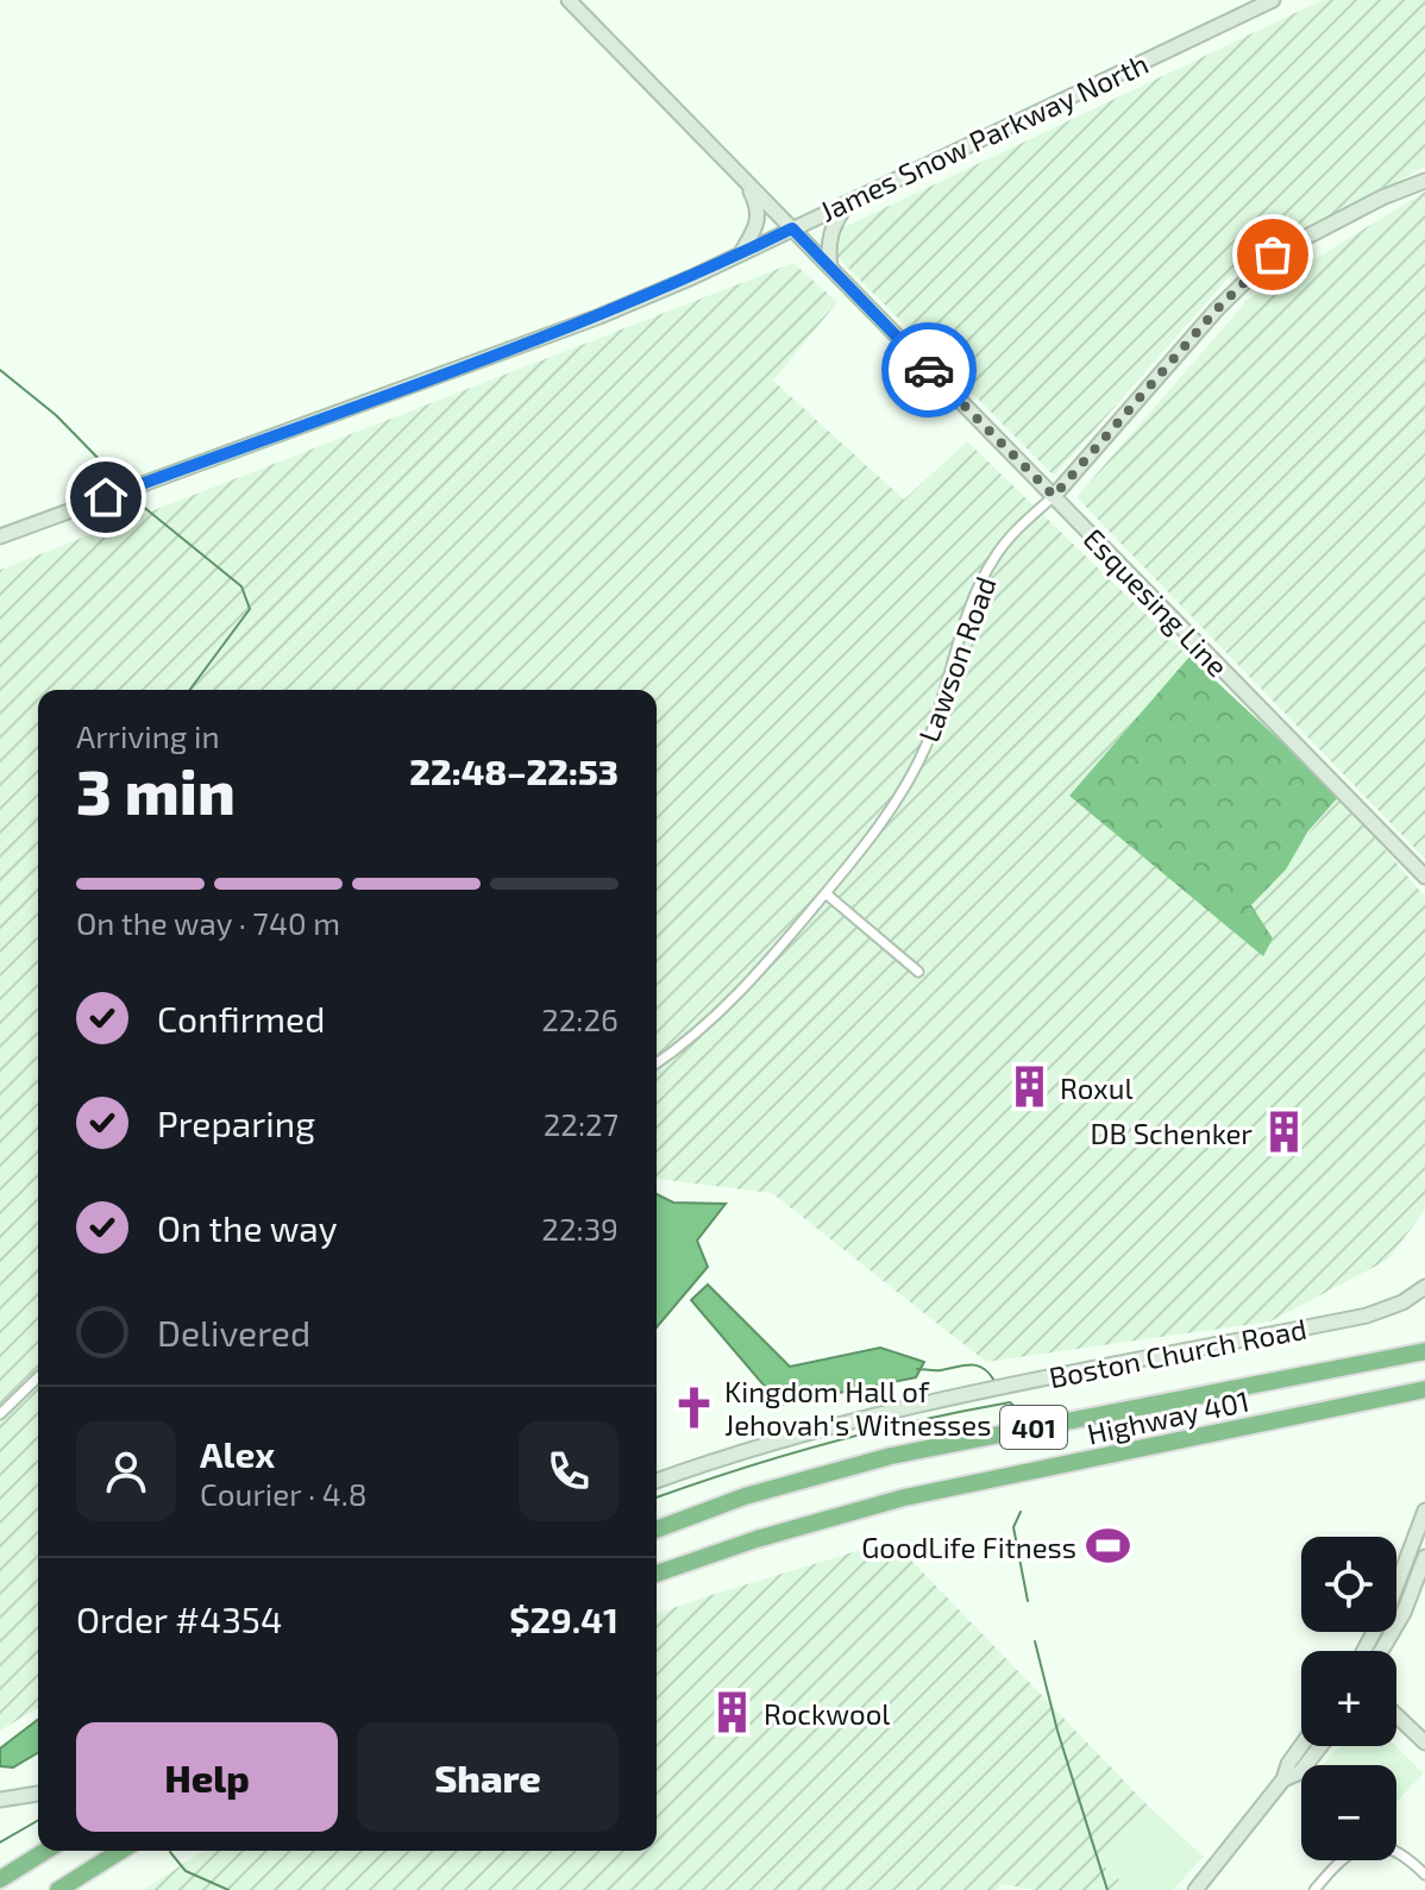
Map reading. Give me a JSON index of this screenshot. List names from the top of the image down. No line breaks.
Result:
{"streets":{"highway":["Highway 401","401"],"street":["James Snow Parkway North","Esquesing Line","Lawson Road","Boston Church Road"]},"crossings":[["James Snow Parkway North","Esquesing Line"],["Esquesing Line","Lawson Road"]],"places":{"building":["Roxul","DB Schenker","Rockwool"],"church":["Kingdom Hall of Jehovah's Witnesses"],"sports":["GoodLife Fitness"]},"page":{"heading":["3 min","Arriving in","22:48–22:53"],"panel":["Alex","Courier · 4.8","Order #4354","$29.41"],"bar":"On the way · 740 m","list":[["Confirmed","22:26"],["Preparing","22:27"],["On the way","22:39"],"Delivered"],"map_buttons":["+","−"],"buttons":["Help","Share"]}}
